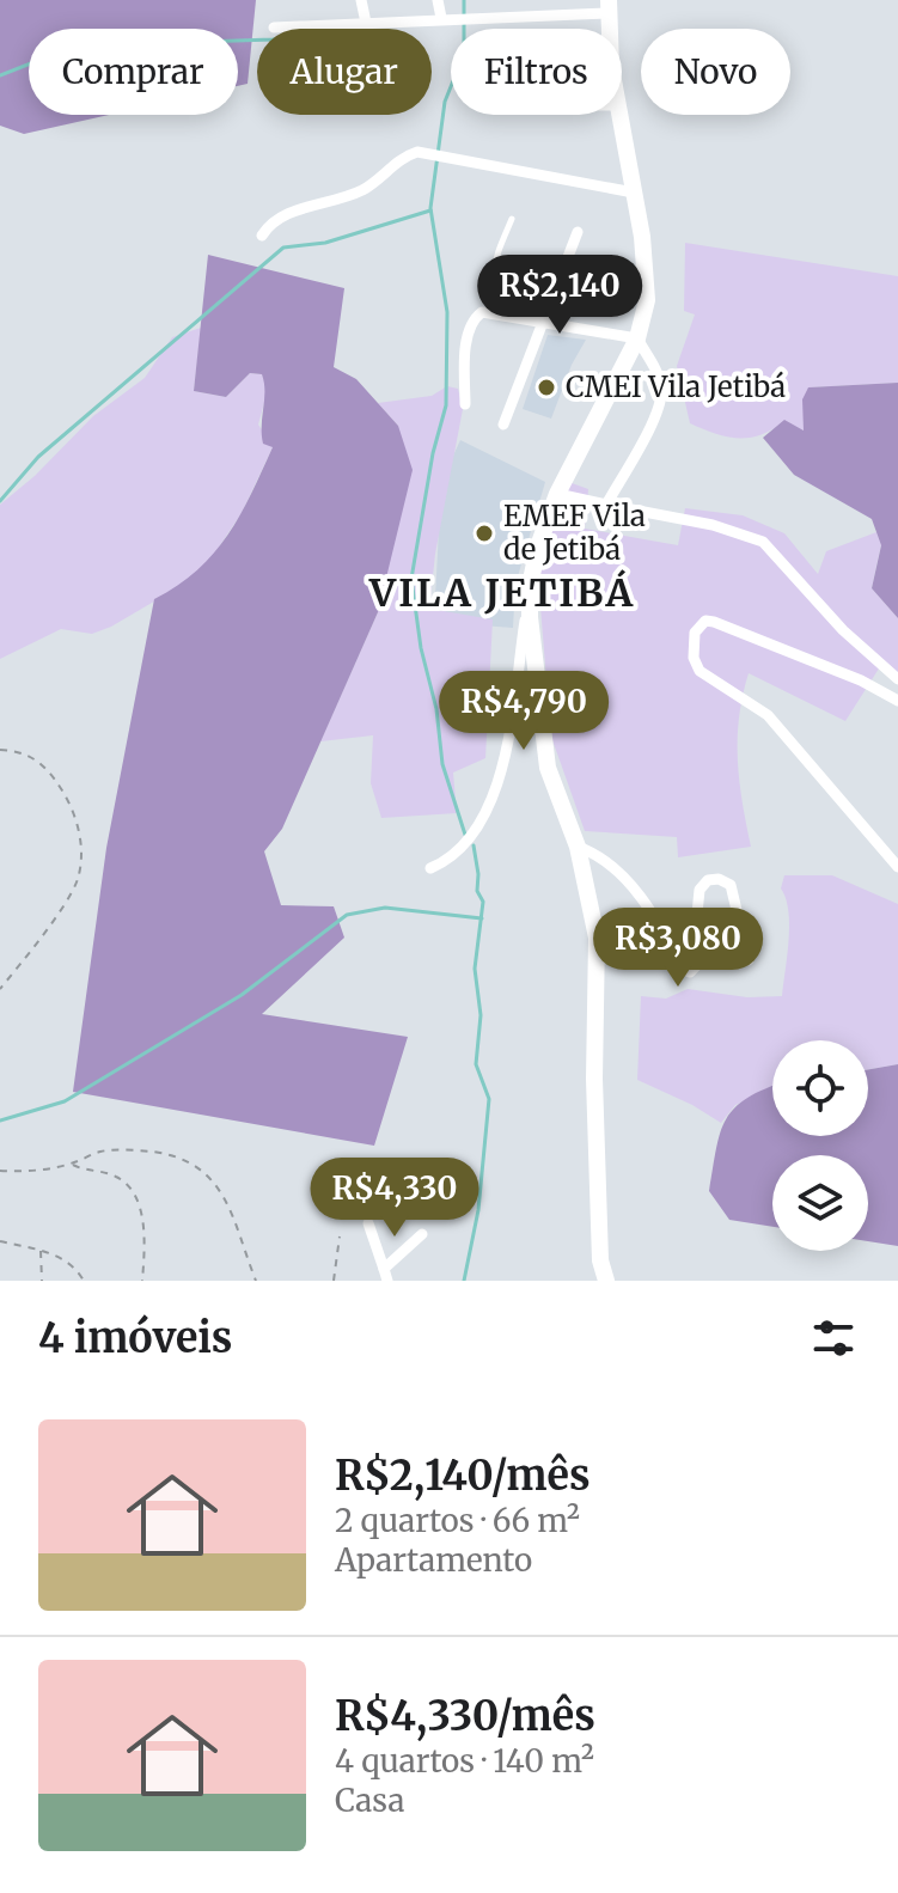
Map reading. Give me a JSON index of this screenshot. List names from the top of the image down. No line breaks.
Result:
{"districts":["VILA JETIBÁ"],"places":["CMEI Vila Jetibá","EMEF Vila de Jetibá"],"page":{"chip":["Comprar","Alugar","Filtros","Novo"],"price":["R$2,140","R$4,790","R$3,080","R$4,330"],"heading":"4 imóveis","list":[{"name":"R$2,140/mês","note":"2 quartos · 66 m² · Apartamento"},{"name":"R$4,330/mês","note":"4 quartos · 140 m² · Casa"}]}}
